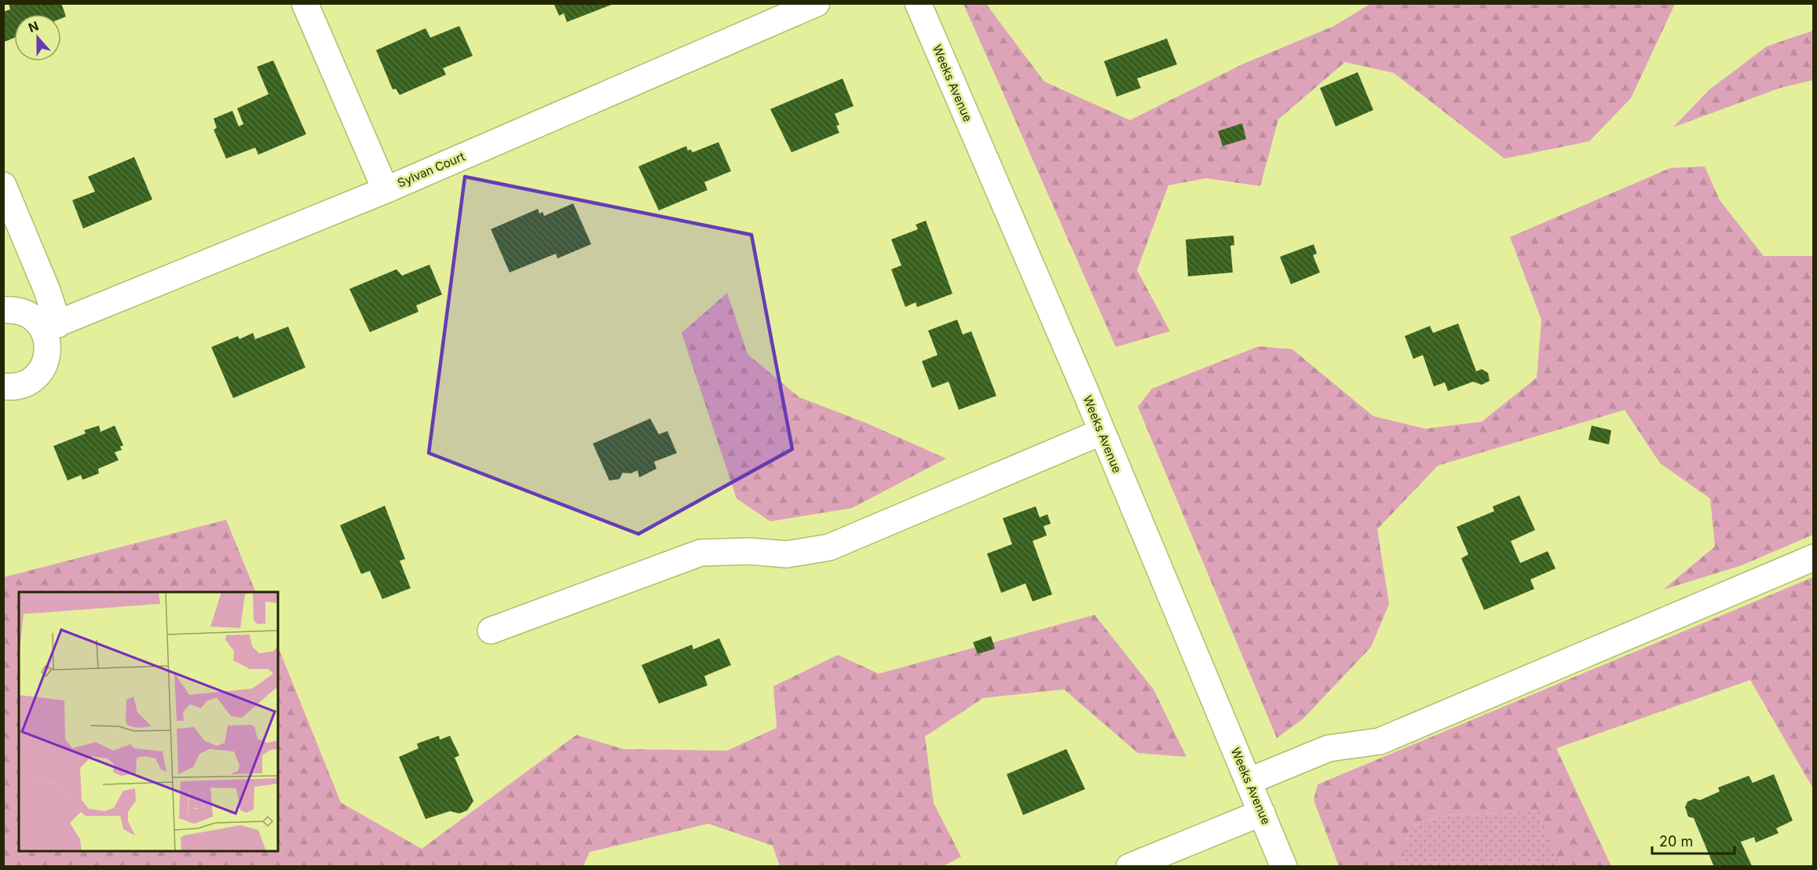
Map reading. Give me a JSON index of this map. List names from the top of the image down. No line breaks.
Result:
{"streets":{"street":["Weeks Avenue","Sylvan Court"]},"scale_bar":"20 m","north":"top"}
